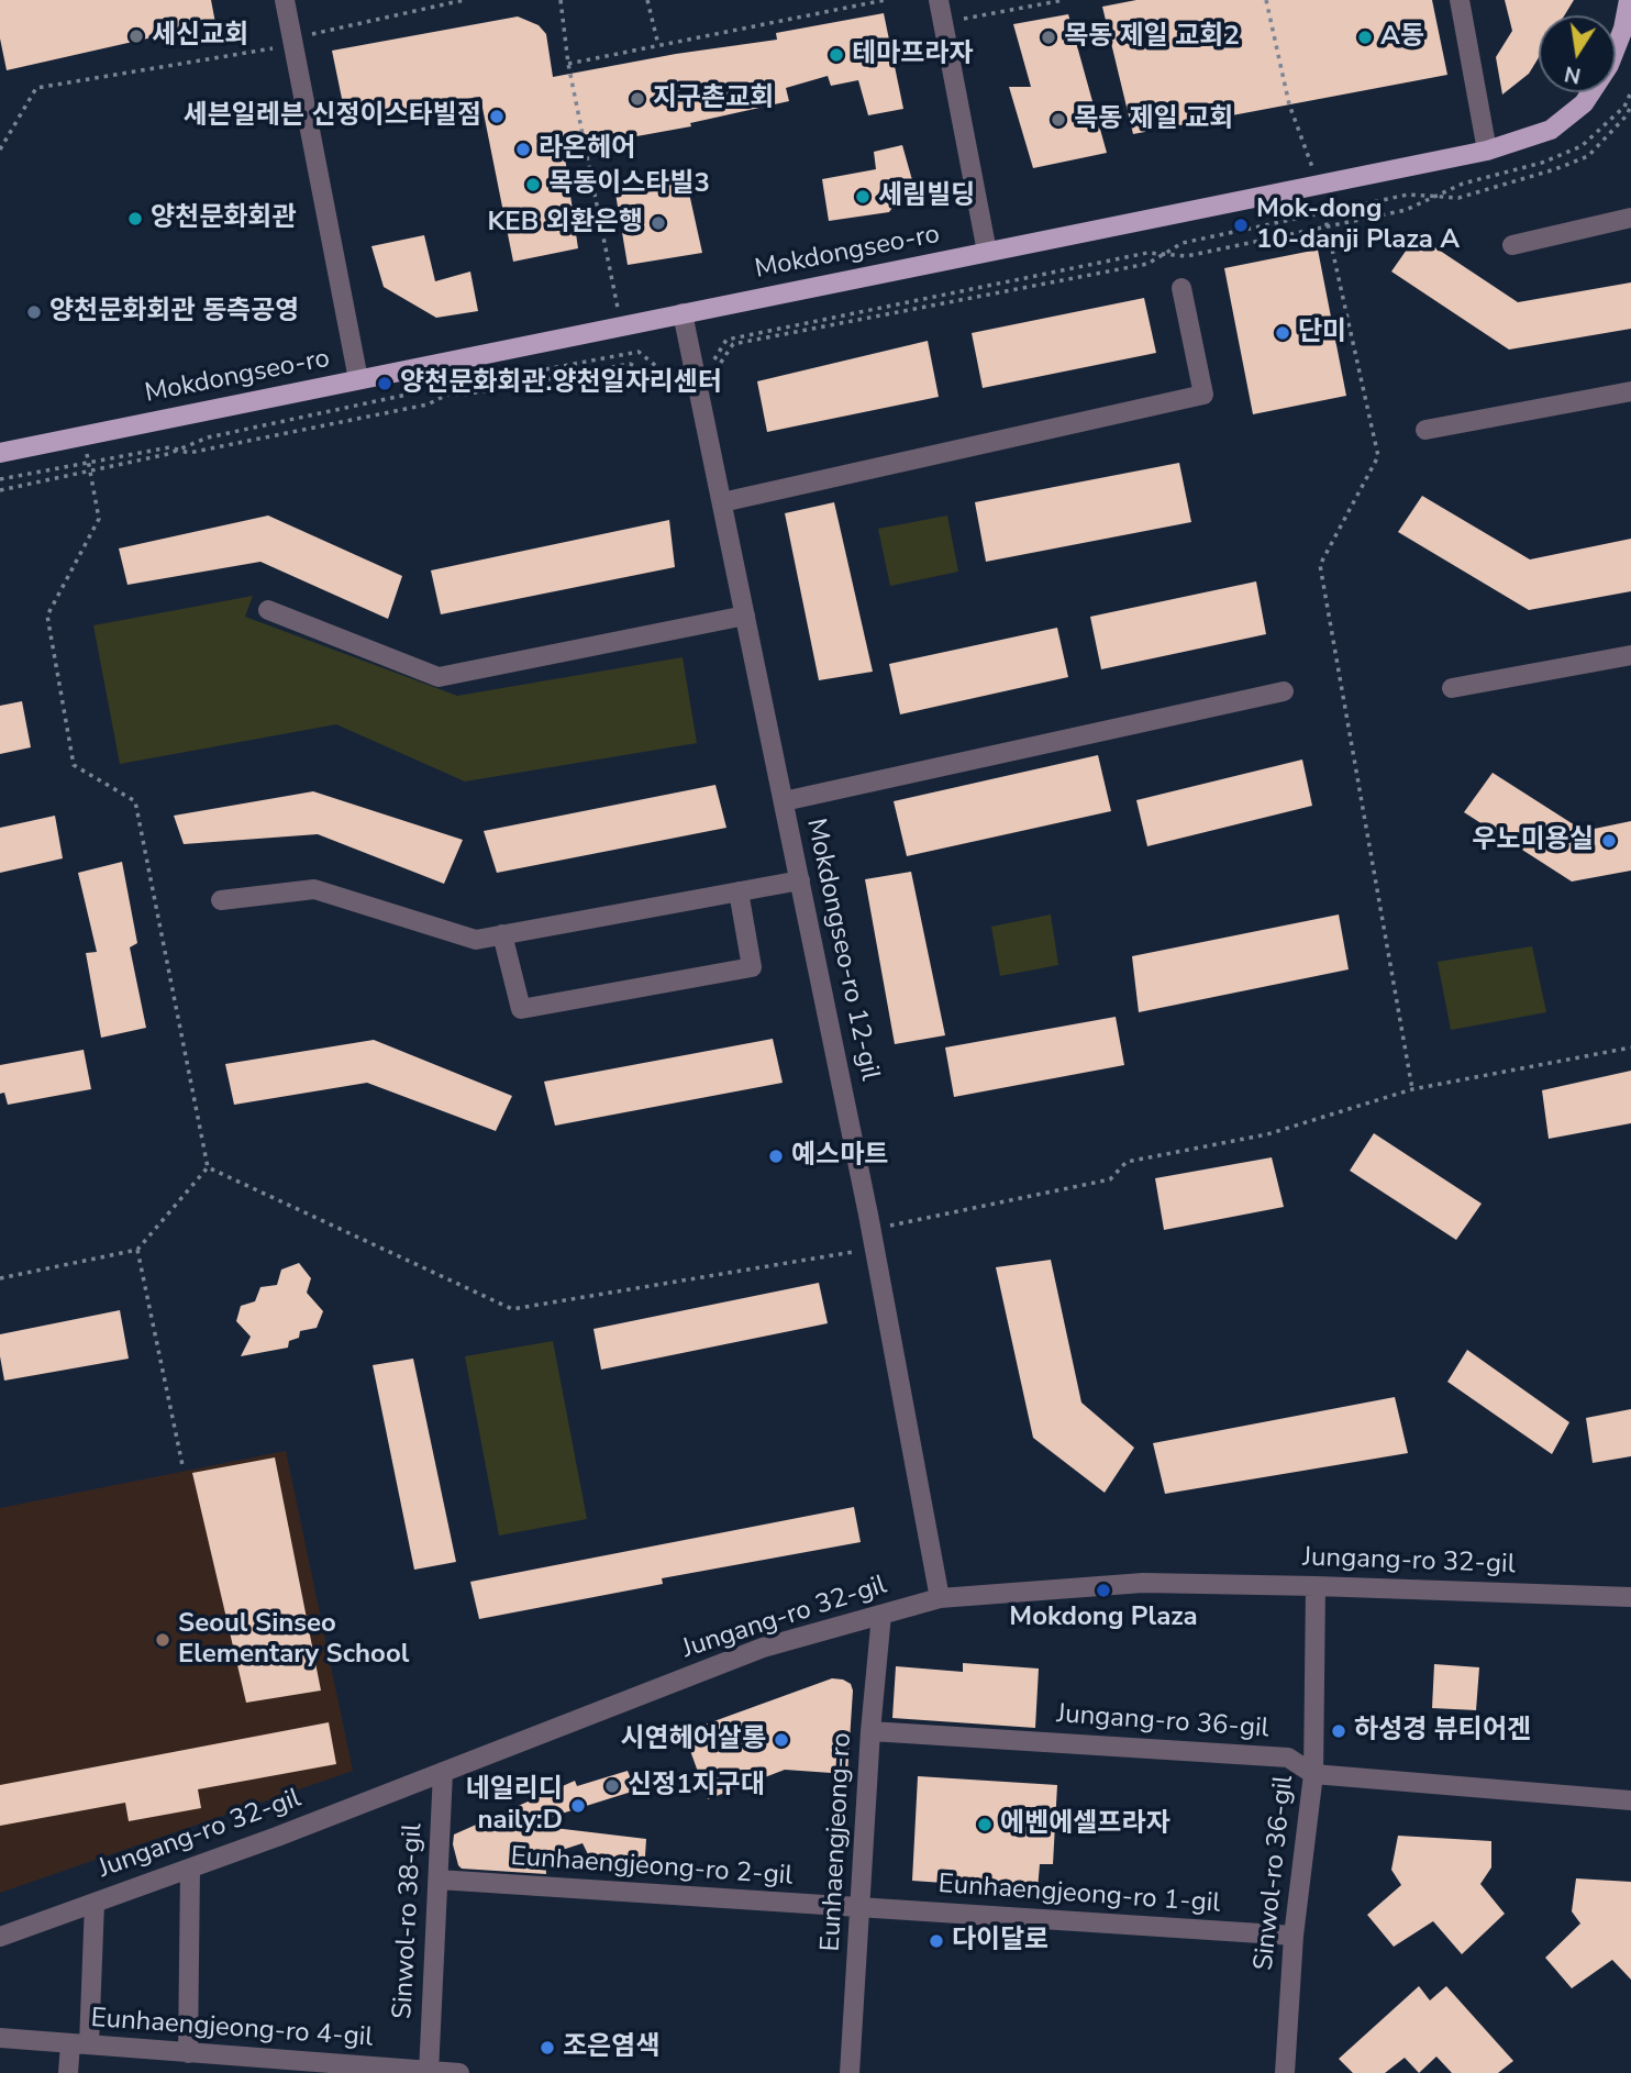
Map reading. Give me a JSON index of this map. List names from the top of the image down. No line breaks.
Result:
{"streets":{"main road":["Mokdongseo-ro"],"street":["Mokdongseo-ro 12-gil","Jungang-ro 32-gil","Jungang-ro 36-gil","Eunhaengjeong-ro","Eunhaengjeong-ro 2-gil","Sinwol-ro 36-gil","Eunhaengjeong-ro 1-gil","Sinwol-ro 38-gil","Eunhaengjeong-ro 4-gil"]},"crossings":[["Mokdongseo-ro","Mokdongseo-ro 12-gil"],["Mokdongseo-ro 12-gil","Jungang-ro 32-gil"],["Jungang-ro 32-gil","Eunhaengjeong-ro"],["Jungang-ro 32-gil","Sinwol-ro 36-gil"],["Jungang-ro 32-gil","Sinwol-ro 38-gil"],["Jungang-ro 36-gil","Eunhaengjeong-ro"],["Jungang-ro 36-gil","Sinwol-ro 36-gil"],["Eunhaengjeong-ro","Eunhaengjeong-ro 2-gil"],["Eunhaengjeong-ro","Eunhaengjeong-ro 1-gil"],["Eunhaengjeong-ro 2-gil","Eunhaengjeong-ro 1-gil"],["Eunhaengjeong-ro 2-gil","Sinwol-ro 38-gil"],["Sinwol-ro 36-gil","Eunhaengjeong-ro 1-gil"],["Sinwol-ro 38-gil","Eunhaengjeong-ro 4-gil"]],"places":["세신교회","목동 제일 교회2","A동","테마프라자","지구촌교회","세븐일레븐 신정이스타빌점","목동 제일 교회","라온헤어","목동이스타빌3","세림빌딩","양천문화회관","KEB 외환은행","Mok-dong 10-danji Plaza A","양천문화회관 동측공영","단미","양천문화회관.양천일자리센터","우노미용실","예스마트","Mokdong Plaza","Seoul Sinseo Elementary School","하성경 뷰티어겐","시연헤어살롱","신정1지구대","네일리디 naily:D","에벤에셀프라자","다이달로","조은염색"],"north":"bottom"}
